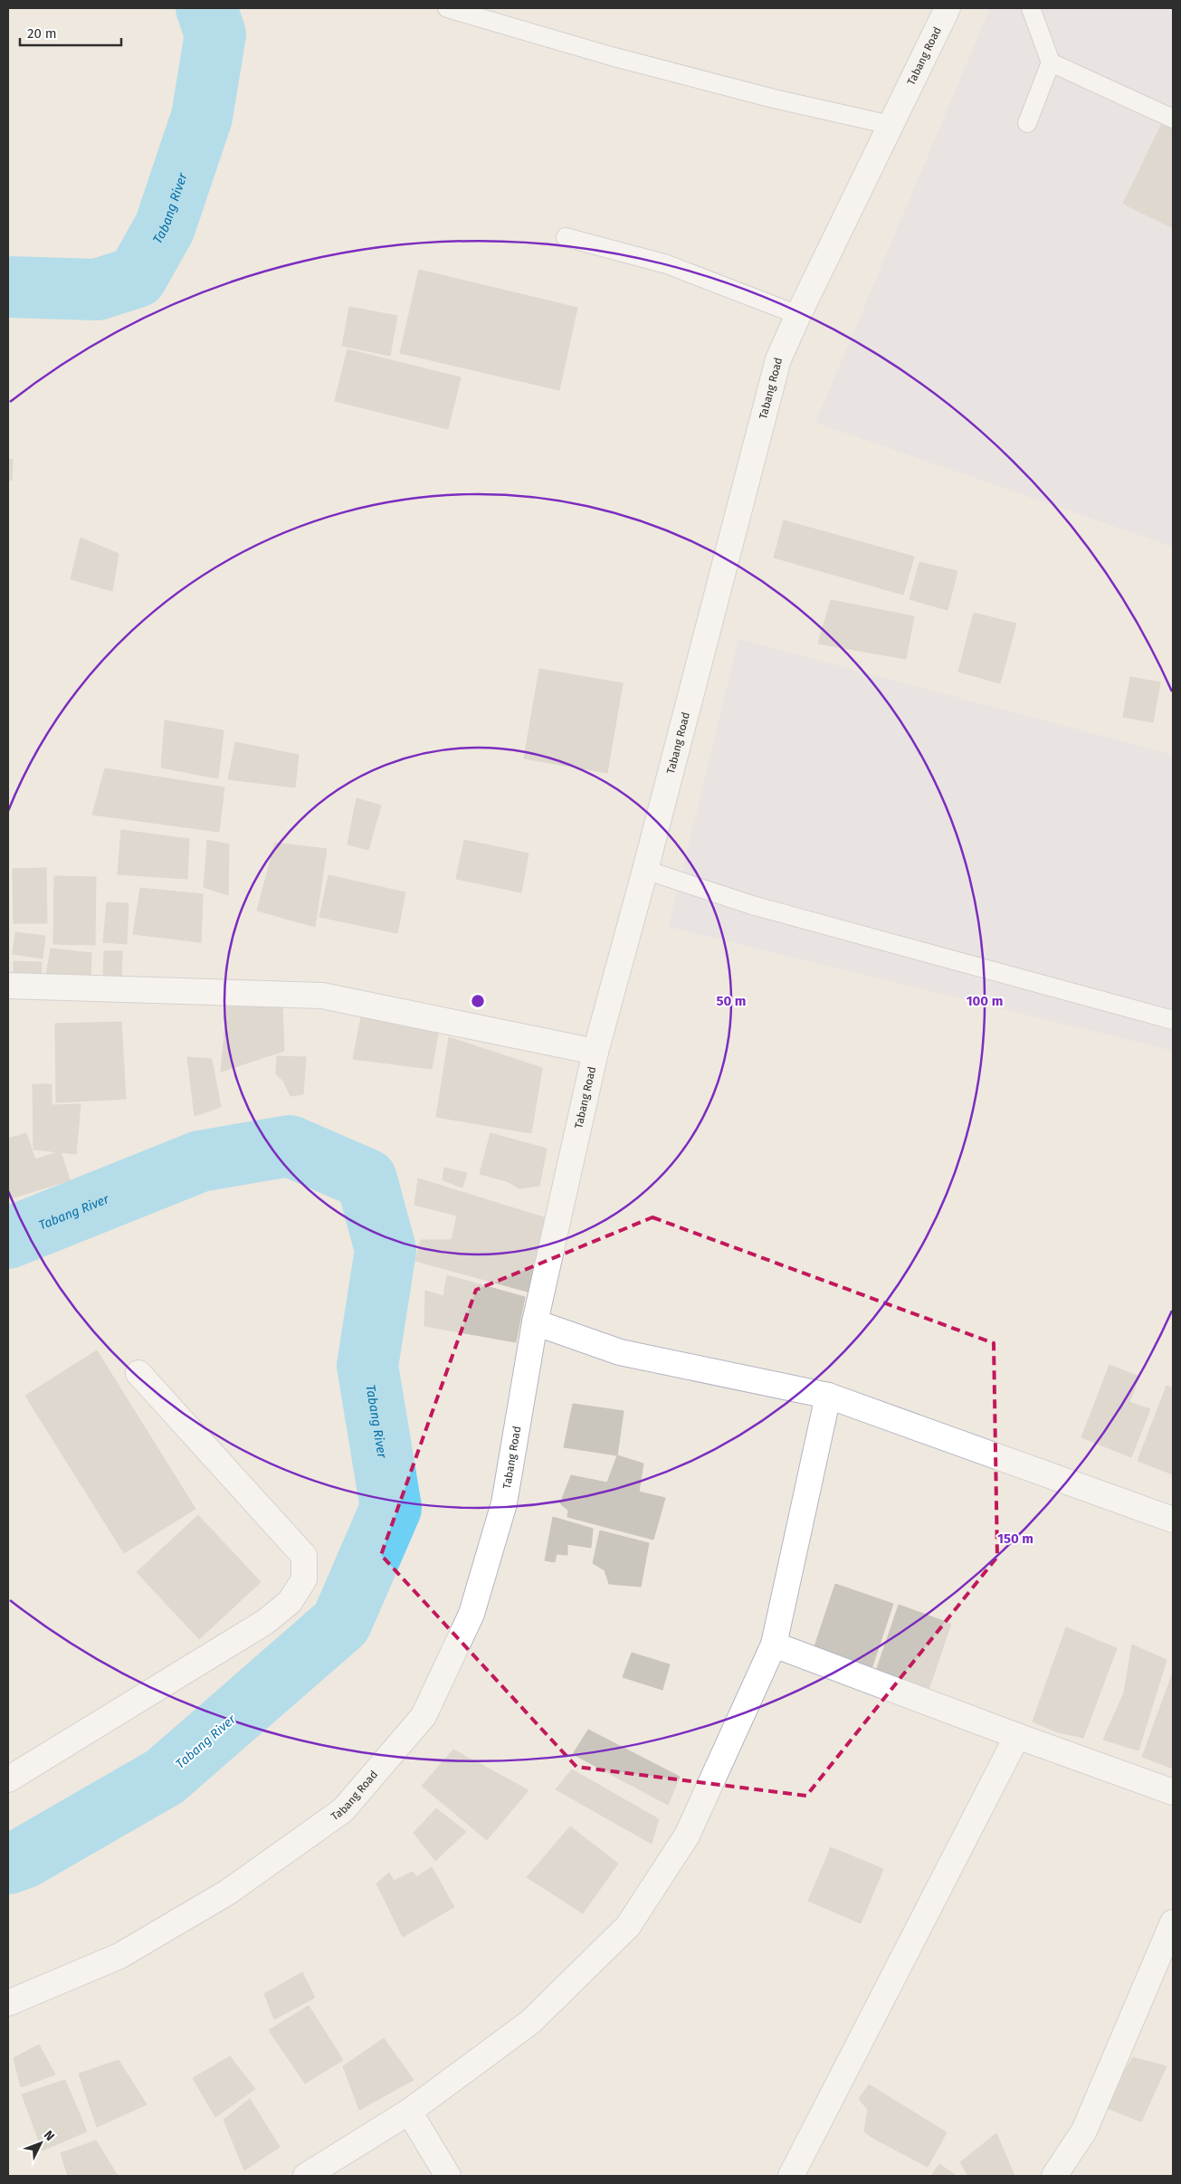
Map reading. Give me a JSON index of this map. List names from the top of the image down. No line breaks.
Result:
{"streets":{"street":["Tabang Road"]},"water":["Tabang River"],"scale_bar":"20 m","north":"top right","rings":["50 m","100 m","150 m"]}
